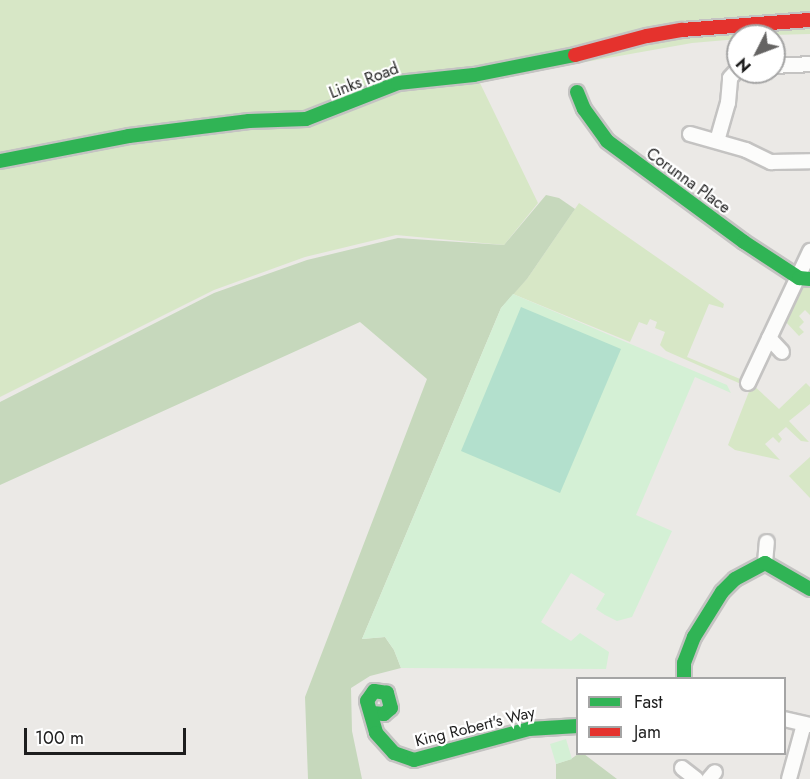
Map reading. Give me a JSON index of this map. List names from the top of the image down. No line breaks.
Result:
{"streets":{"street":["Links Road","Corunna Place","King Robert's Way"]},"legend":["Fast","Jam"],"scale_bar":"100 m","north":"bottom left"}
